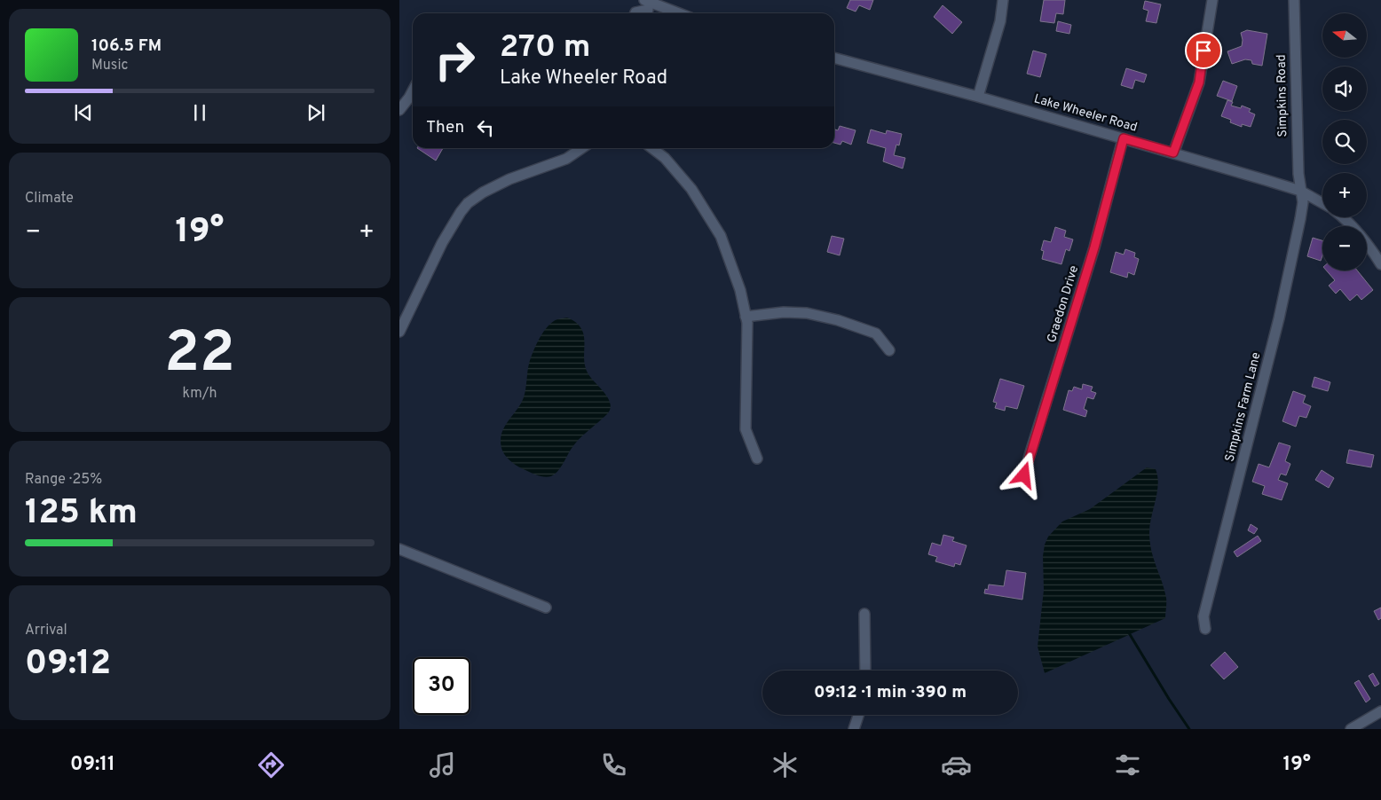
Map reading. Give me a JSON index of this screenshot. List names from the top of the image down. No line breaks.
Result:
{"streets":{"street":["Simpkins Road","Lake Wheeler Road","Graedon Drive","Simpkins Farm Lane"]},"crossings":[["Simpkins Road","Lake Wheeler Road"],["Simpkins Road","Simpkins Farm Lane"],["Lake Wheeler Road","Graedon Drive"],["Lake Wheeler Road","Simpkins Farm Lane"]],"north":"left","page":{"map_buttons":["+","−"],"turn":["270 m","Lake Wheeler Road"],"song":["106.5 FM","Music"],"then":"Then","tile":["Climate",["22","km/h"],["Range · 25%","125 km"],["Arrival","09:12"]],"heat":["−","19°","+"],"limit":"30","trip":"09:12 · 1 min · 390 m","tabs":["09:11","19°"]}}
